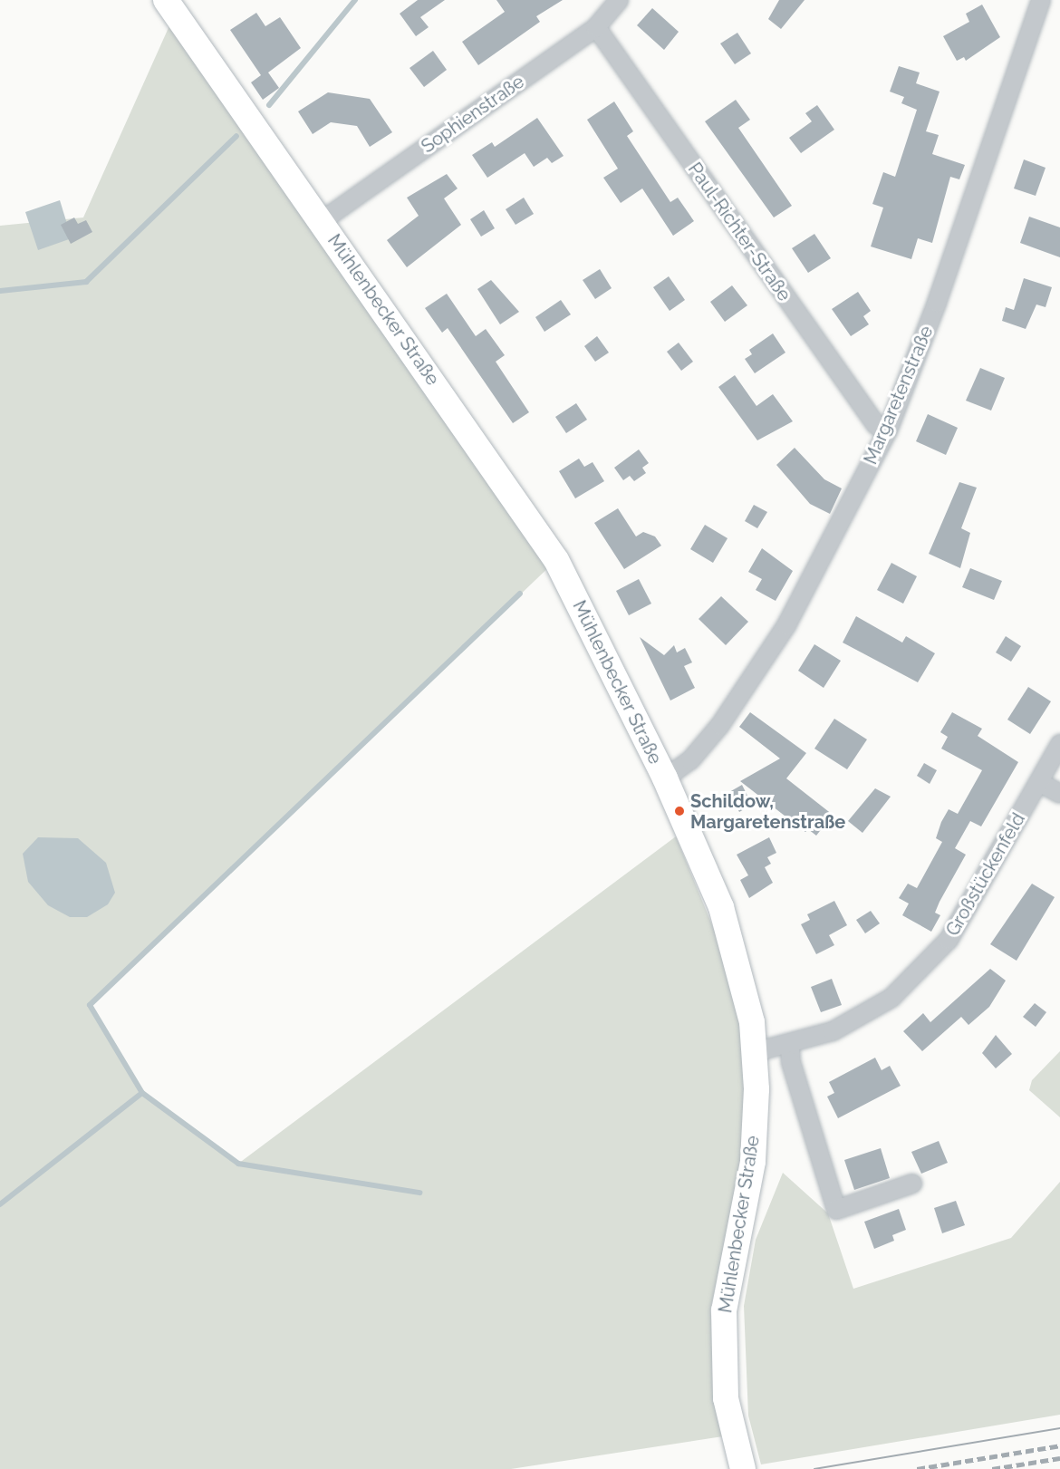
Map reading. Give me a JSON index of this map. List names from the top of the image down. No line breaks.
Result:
{"streets":{"main road":["Mühlenbecker Straße"],"street":["Sophienstraße","Paul-Richter-Straße","Margaretenstraße","Großstückenfeld"]},"crossings":[["Sophienstraße","Paul-Richter-Straße"],["Sophienstraße","Mühlenbecker Straße"],["Paul-Richter-Straße","Margaretenstraße"],["Mühlenbecker Straße","Margaretenstraße"],["Mühlenbecker Straße","Großstückenfeld"]],"places":["Schildow, Margaretenstraße"]}
